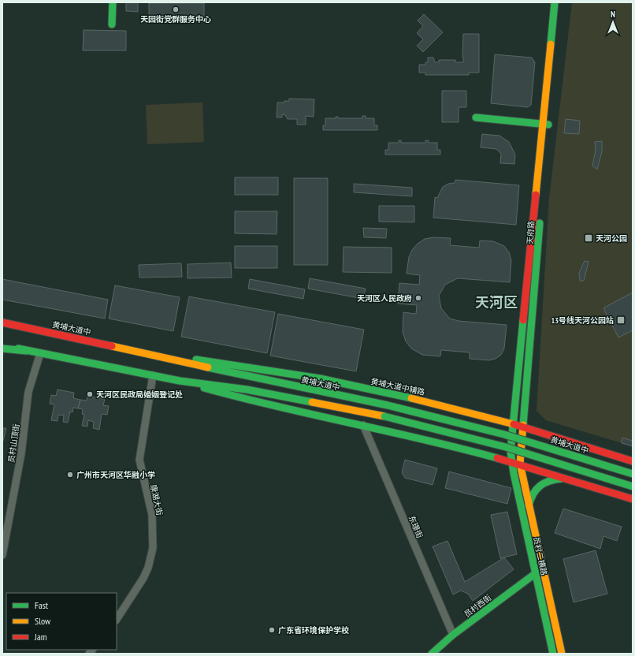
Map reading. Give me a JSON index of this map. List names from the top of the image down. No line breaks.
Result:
{"streets":{"main road":["天府路","黄埔大道中","黄埔大道中辅路","员村二横路","员村西街"],"street":["员村山顶街","康湖大街","东璟街"]},"crossings":[["天府路","黄埔大道中辅路"],["天府路","员村二横路"],["黄埔大道中","黄埔大道中辅路"],["东璟街","员村西街"],["员村二横路","员村西街"]],"districts":["天河区"],"places":{"other":["天园街党群服务中心","天河区人民政府","天河区民政局婚姻登记处","广州市天河区华融小学","广东省环境保护学校"],"transit":["天河公园","13号线天河公园站"]},"legend":["Fast","Slow","Jam"],"north":"top"}
